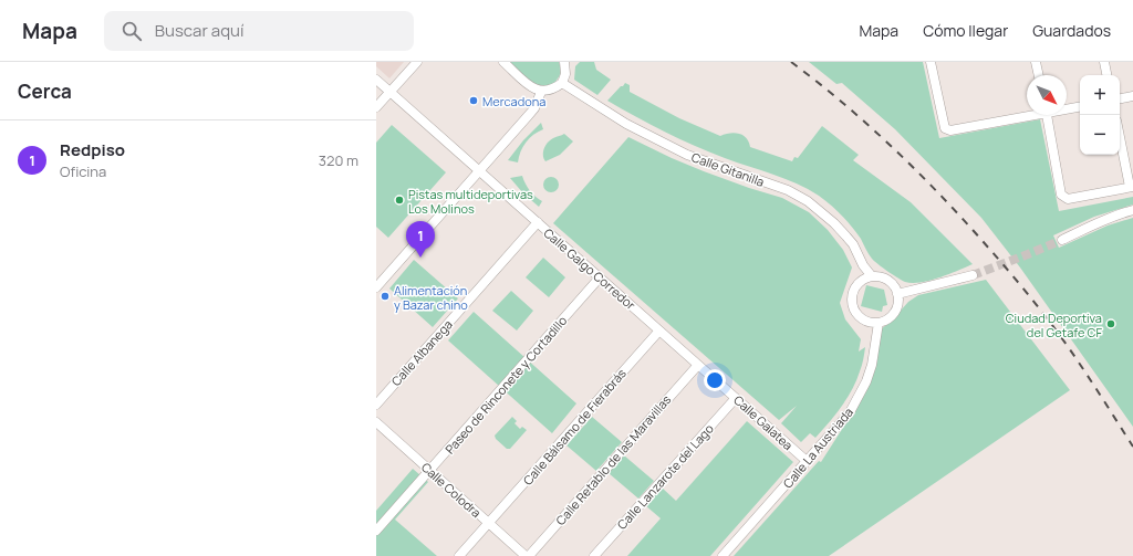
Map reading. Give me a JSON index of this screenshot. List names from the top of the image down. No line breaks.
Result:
{"streets":{"street":["Calle Gitanilla","Calle Galgo Corredor","Calle Albanega","Paseo de Rinconete y Cortadillo","Calle Galatea","Calle Bálsamo de Fierabrás","Calle La Austriada","Calle Retablo de las Maravillas","Calle Lanzarote del Lago","Calle Colodra"]},"crossings":[["Calle Gitanilla","Calle La Austriada"],["Calle Galgo Corredor","Calle Albanega"],["Calle Galgo Corredor","Paseo de Rinconete y Cortadillo"],["Calle Galgo Corredor","Calle Galatea"],["Calle Galgo Corredor","Calle Bálsamo de Fierabrás"],["Paseo de Rinconete y Cortadillo","Calle Colodra"],["Calle Galatea","Calle Bálsamo de Fierabrás"],["Calle Galatea","Calle La Austriada"],["Calle Galatea","Calle Retablo de las Maravillas"],["Calle Galatea","Calle Lanzarote del Lago"],["Calle Bálsamo de Fierabrás","Calle Colodra"],["Calle Retablo de las Maravillas","Calle Colodra"]],"places":["Mercadona","Pistas multideportivas Los Molinos","Alimentación y Bazar chino","Ciudad Deportiva del Getafe CF"],"north":"bottom right","page":{"header":"Mapa","search":"Buscar aquí","nav":["Mapa","Cómo llegar","Guardados"],"heading":"Cerca","map_buttons":["+","−"],"list":[{"mark":"1","name":"Redpiso","note":"Oficina","value":"320 m"}],"pins":"1"}}
